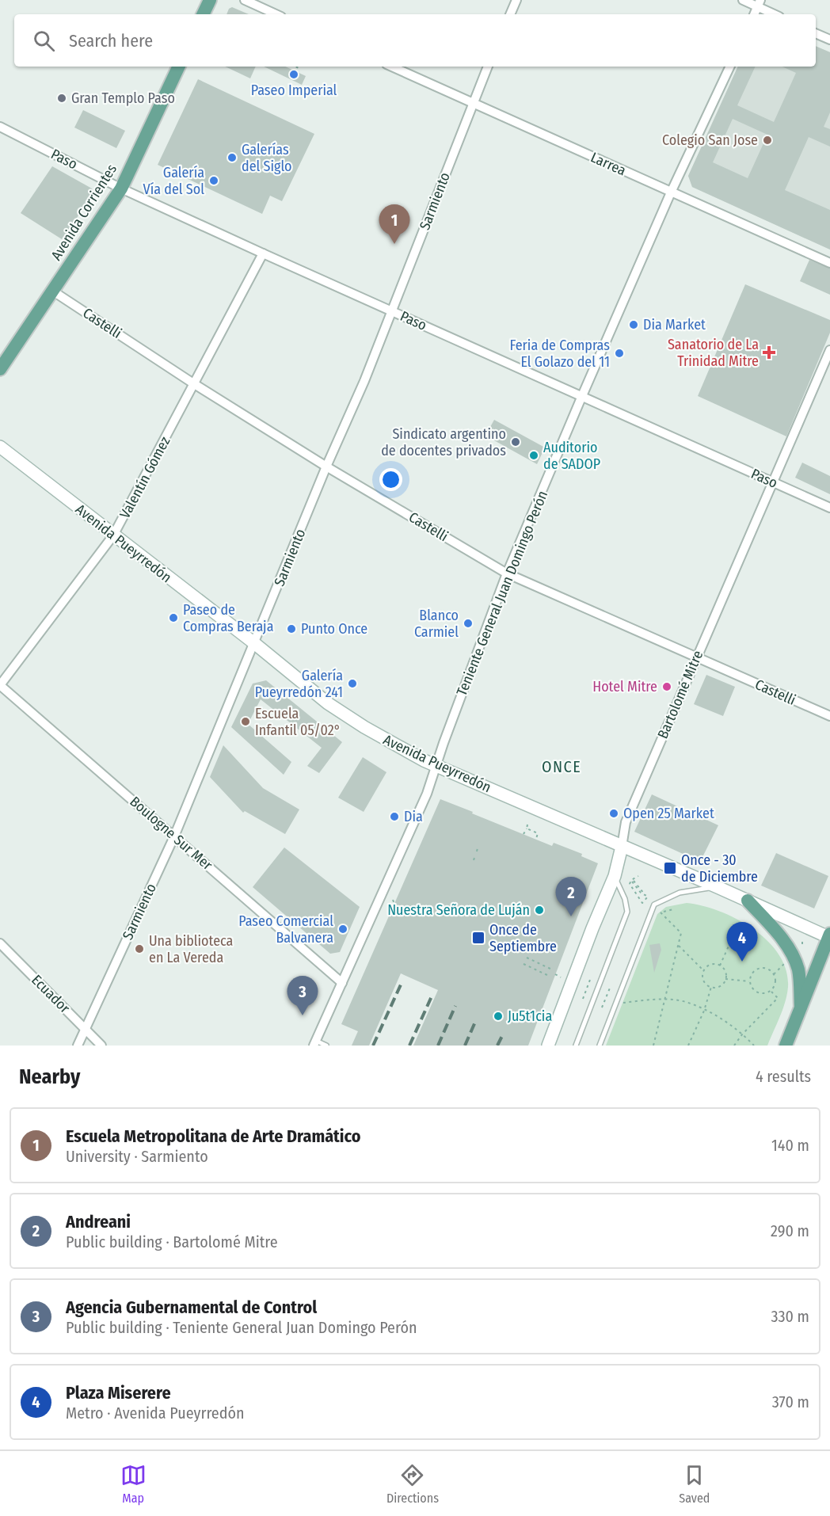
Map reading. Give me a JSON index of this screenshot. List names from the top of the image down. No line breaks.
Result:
{"streets":{"main road":["Avenida Corrientes","Avenida Pueyrredón","Bartolomé Mitre"],"street":["Paso","Larrea","Sarmiento","Castelli","Valentín Gómez","Teniente General Juan Domingo Perón","Boulogne Sur Mer","Ecuador"]},"crossings":[["Paso","Sarmiento"],["Paso","Avenida Corrientes"],["Paso","Valentín Gómez"],["Paso","Teniente General Juan Domingo Perón"],["Paso","Bartolomé Mitre"],["Larrea","Sarmiento"],["Larrea","Teniente General Juan Domingo Perón"],["Sarmiento","Castelli"],["Sarmiento","Avenida Pueyrredón"],["Sarmiento","Boulogne Sur Mer"],["Sarmiento","Ecuador"],["Avenida Corrientes","Castelli"],["Castelli","Valentín Gómez"],["Castelli","Teniente General Juan Domingo Perón"],["Castelli","Bartolomé Mitre"],["Valentín Gómez","Avenida Pueyrredón"],["Valentín Gómez","Boulogne Sur Mer"],["Avenida Pueyrredón","Teniente General Juan Domingo Perón"],["Avenida Pueyrredón","Bartolomé Mitre"],["Teniente General Juan Domingo Perón","Boulogne Sur Mer"]],"districts":["ONCE"],"places":{"other":["Paseo Imperial","Gran Templo Paso","Colegio San Jose","Galerías del Siglo","Galería Vía del Sol","Dia Market","Feria de Compras El Golazo del 11","Sindicato argentino de docentes privados","Auditorio de SADOP","Paseo de Compras Beraja","Blanco Carmiel","Punto Once","Galería Pueyrredón 241","Hotel Mitre","Escuela Infantil 05/02°","Open 25 Market","Dia","Nuestra Señora de Luján","Paseo Comercial Balvanera","Una biblioteca en La Vereda","Ju5t1cia"],"health":["Sanatorio de La Trinidad Mitre"],"transit":["Once - 30 de Diciembre","Once de Septiembre"]},"page":{"search":"Search here","pins":["1","2","4","3"],"heading":["Nearby","4 results"],"list":[{"mark":"1","name":"Escuela Metropolitana de Arte Dramático","note":"University · Sarmiento","value":"140 m"},{"mark":"2","name":"Andreani","note":"Public building · Bartolomé Mitre","value":"290 m"},{"mark":"3","name":"Agencia Gubernamental de Control","note":"Public building · Teniente General Juan Domingo Perón","value":"330 m"},{"mark":"4","name":"Plaza Miserere","note":"Metro · Avenida Pueyrredón","value":"370 m"}],"nav":["Map","Directions","Saved"]}}
